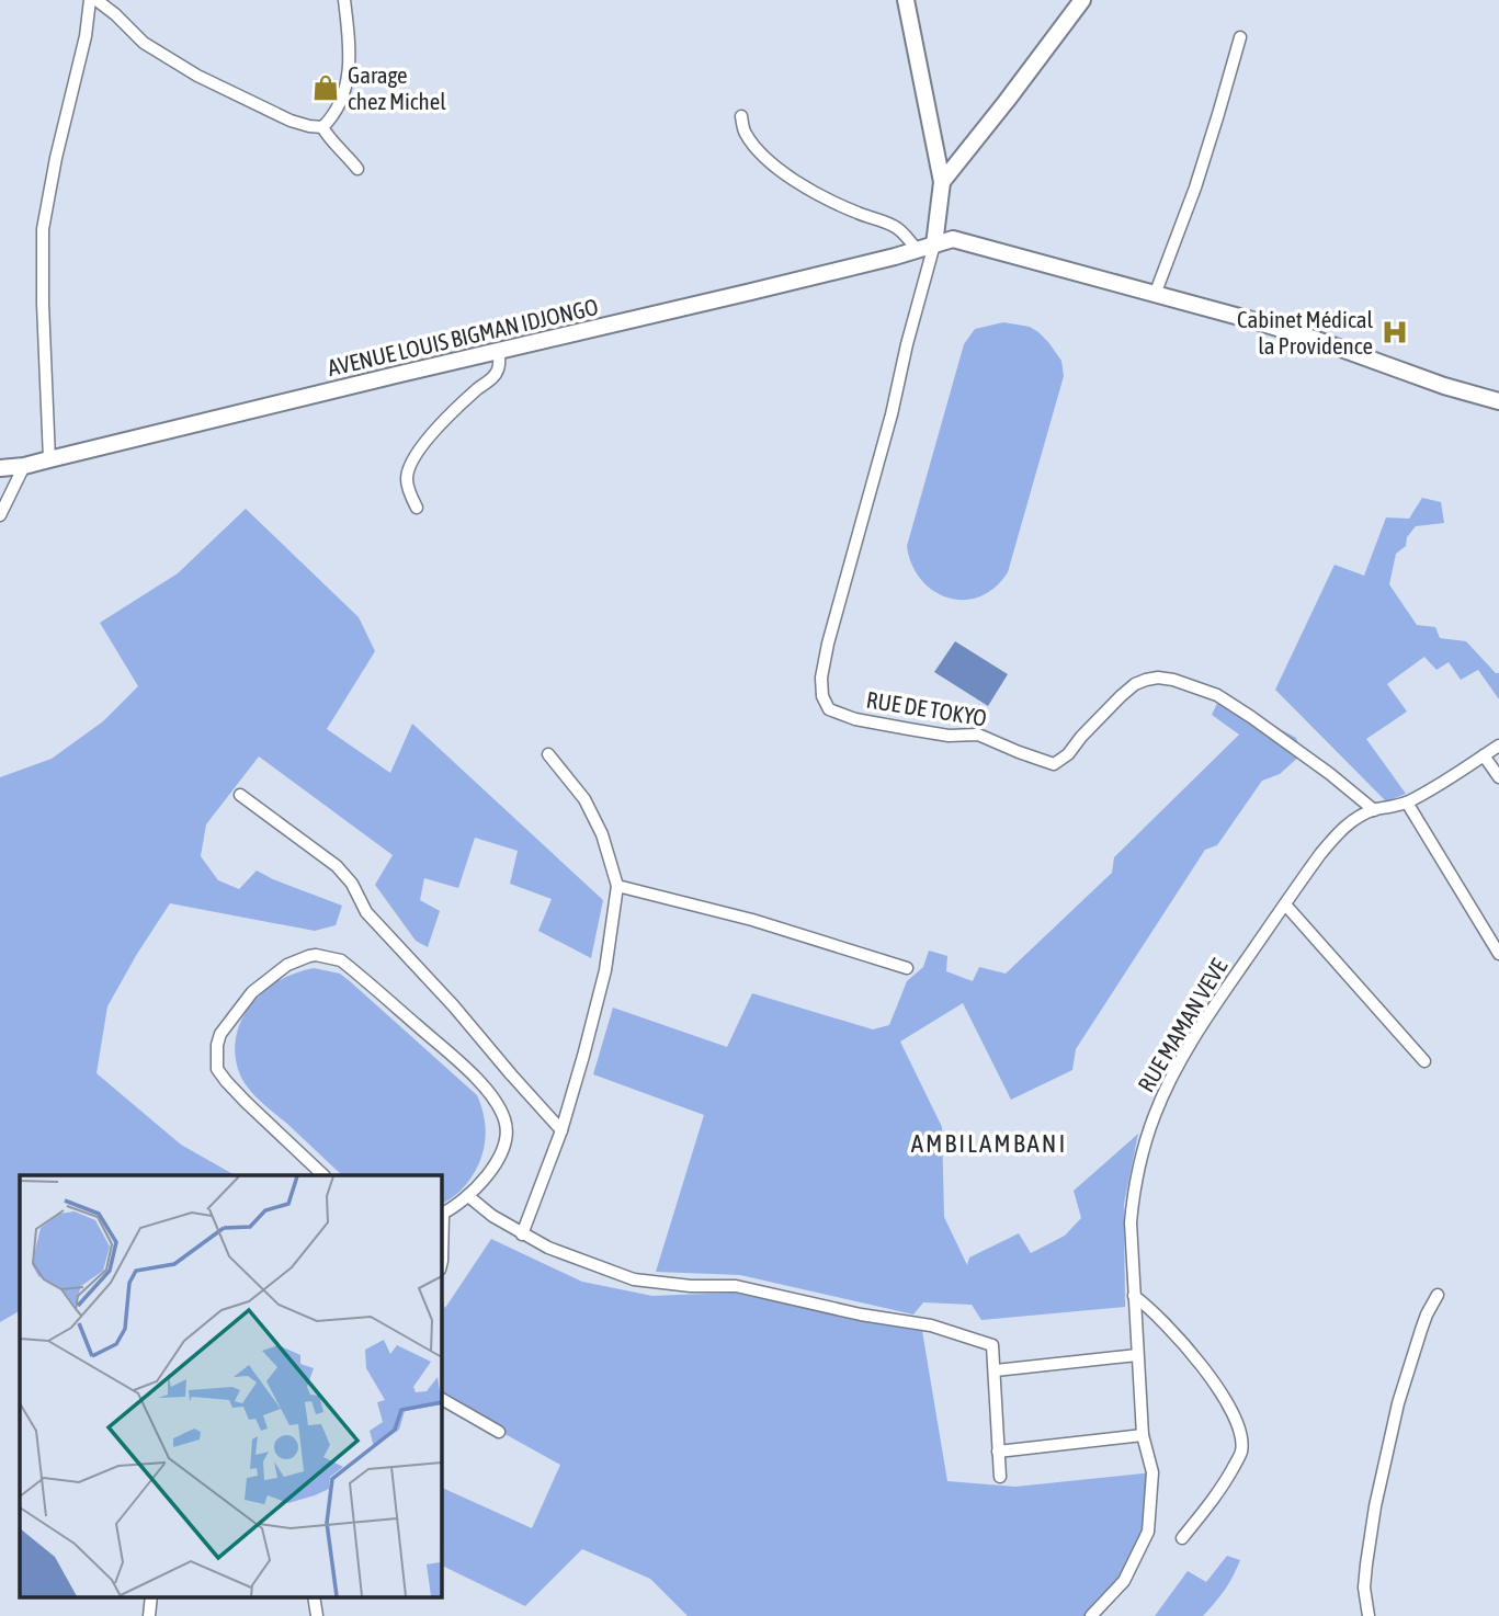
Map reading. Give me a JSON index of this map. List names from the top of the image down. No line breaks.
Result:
{"streets":{"main road":["AVENUE LOUIS BIGMAN IDJONGO"],"street":["RUE DE TOKYO","RUE MAMAN VEVE"]},"crossings":[["AVENUE LOUIS BIGMAN IDJONGO","RUE DE TOKYO"],["RUE DE TOKYO","RUE MAMAN VEVE"]],"districts":["AMBILAMBANI"],"places":{"shop":["Garage chez Michel"],"hospital":["Cabinet Médical la Providence"]}}
